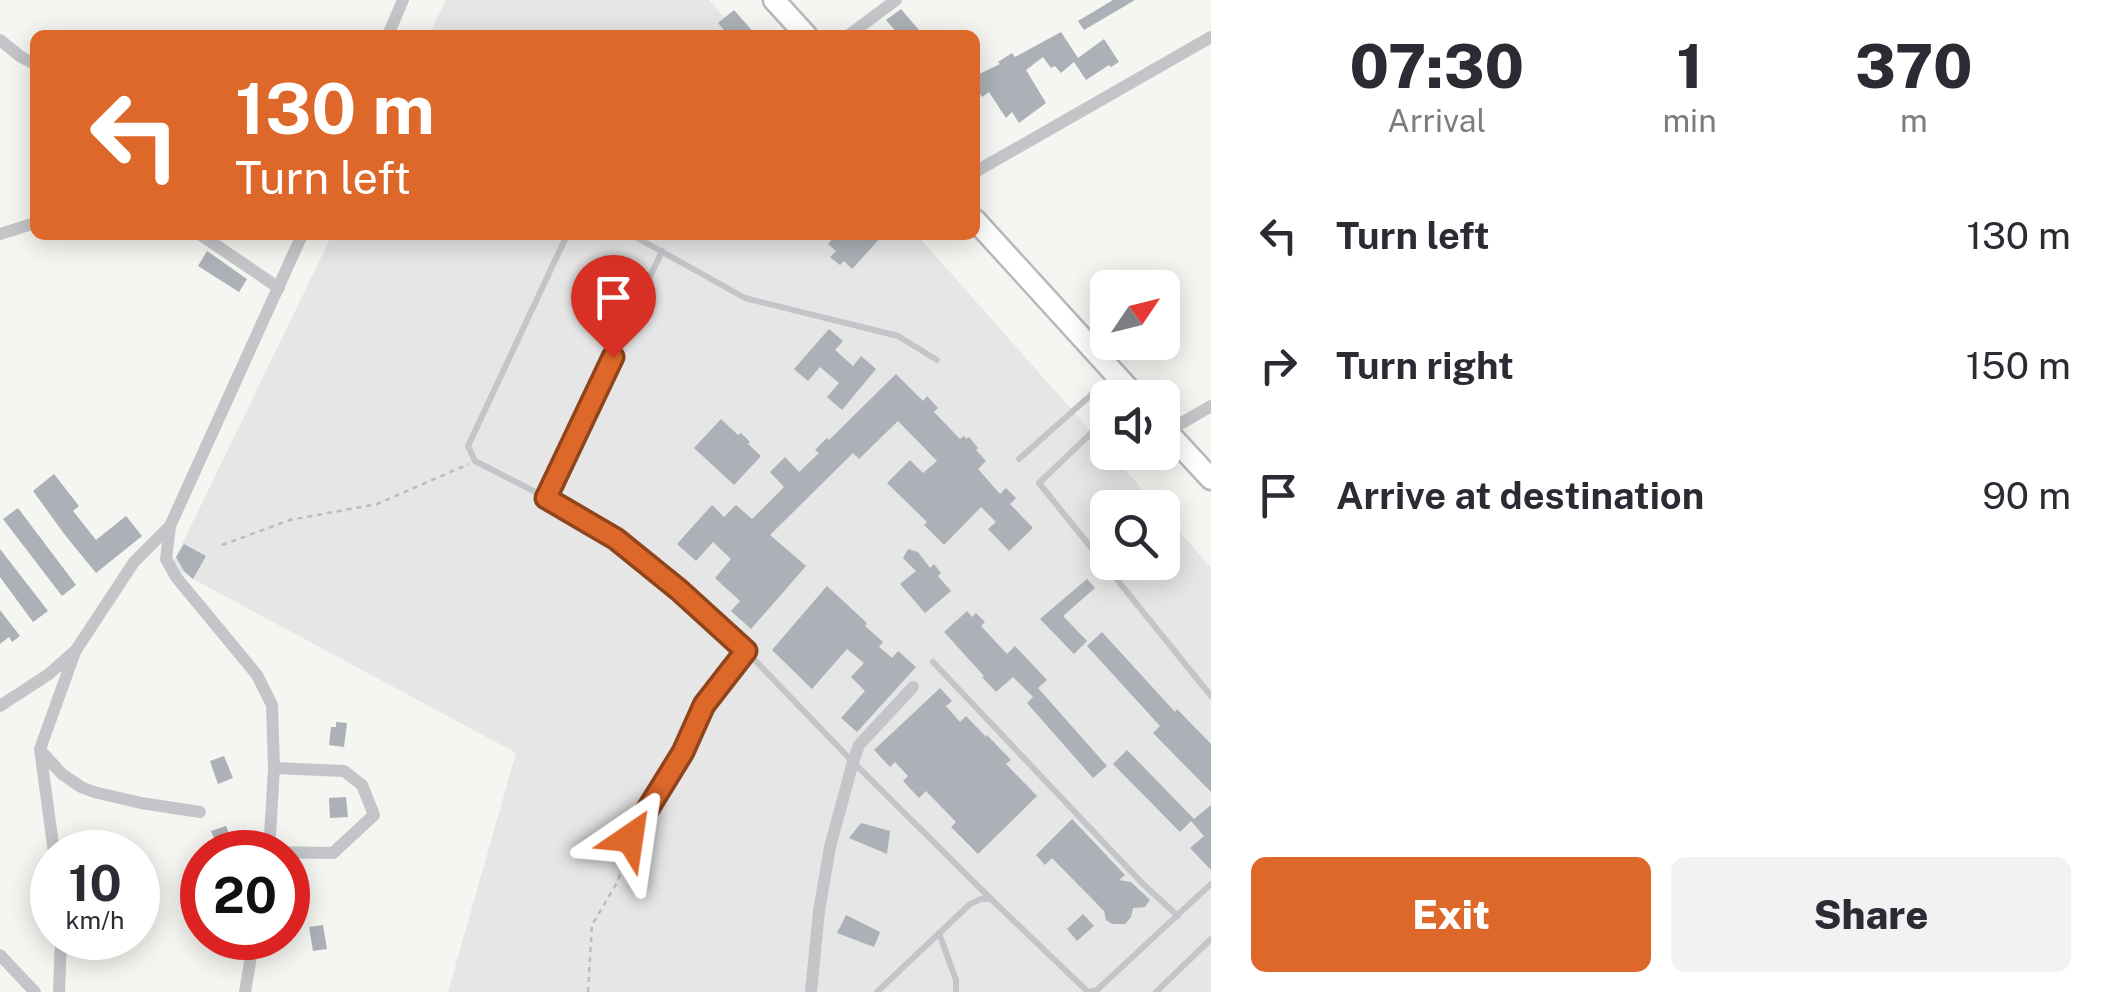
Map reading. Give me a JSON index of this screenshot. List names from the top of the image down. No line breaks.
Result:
{"north":"top right","page":{"eta":["07:30","Arrival","1","min","370","m"],"turn":["130 m","Turn left"],"list":[{"name":"Turn left","value":"130 m"},{"name":"Turn right","value":"150 m"},{"name":"Arrive at destination","value":"90 m"}],"speed":"10 km/h","limit":"20","buttons":["Exit","Share"]}}
